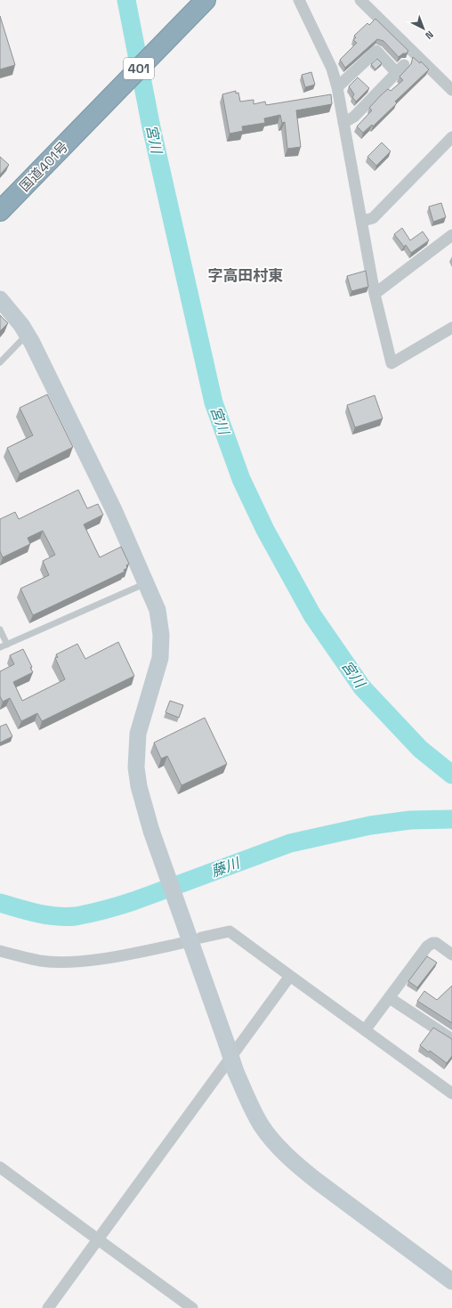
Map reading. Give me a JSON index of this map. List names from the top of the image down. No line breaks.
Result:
{"streets":{"highway":["401","国道401号"]},"districts":["字高田村東"],"water":["宮川","藤川"],"north":"bottom right"}
